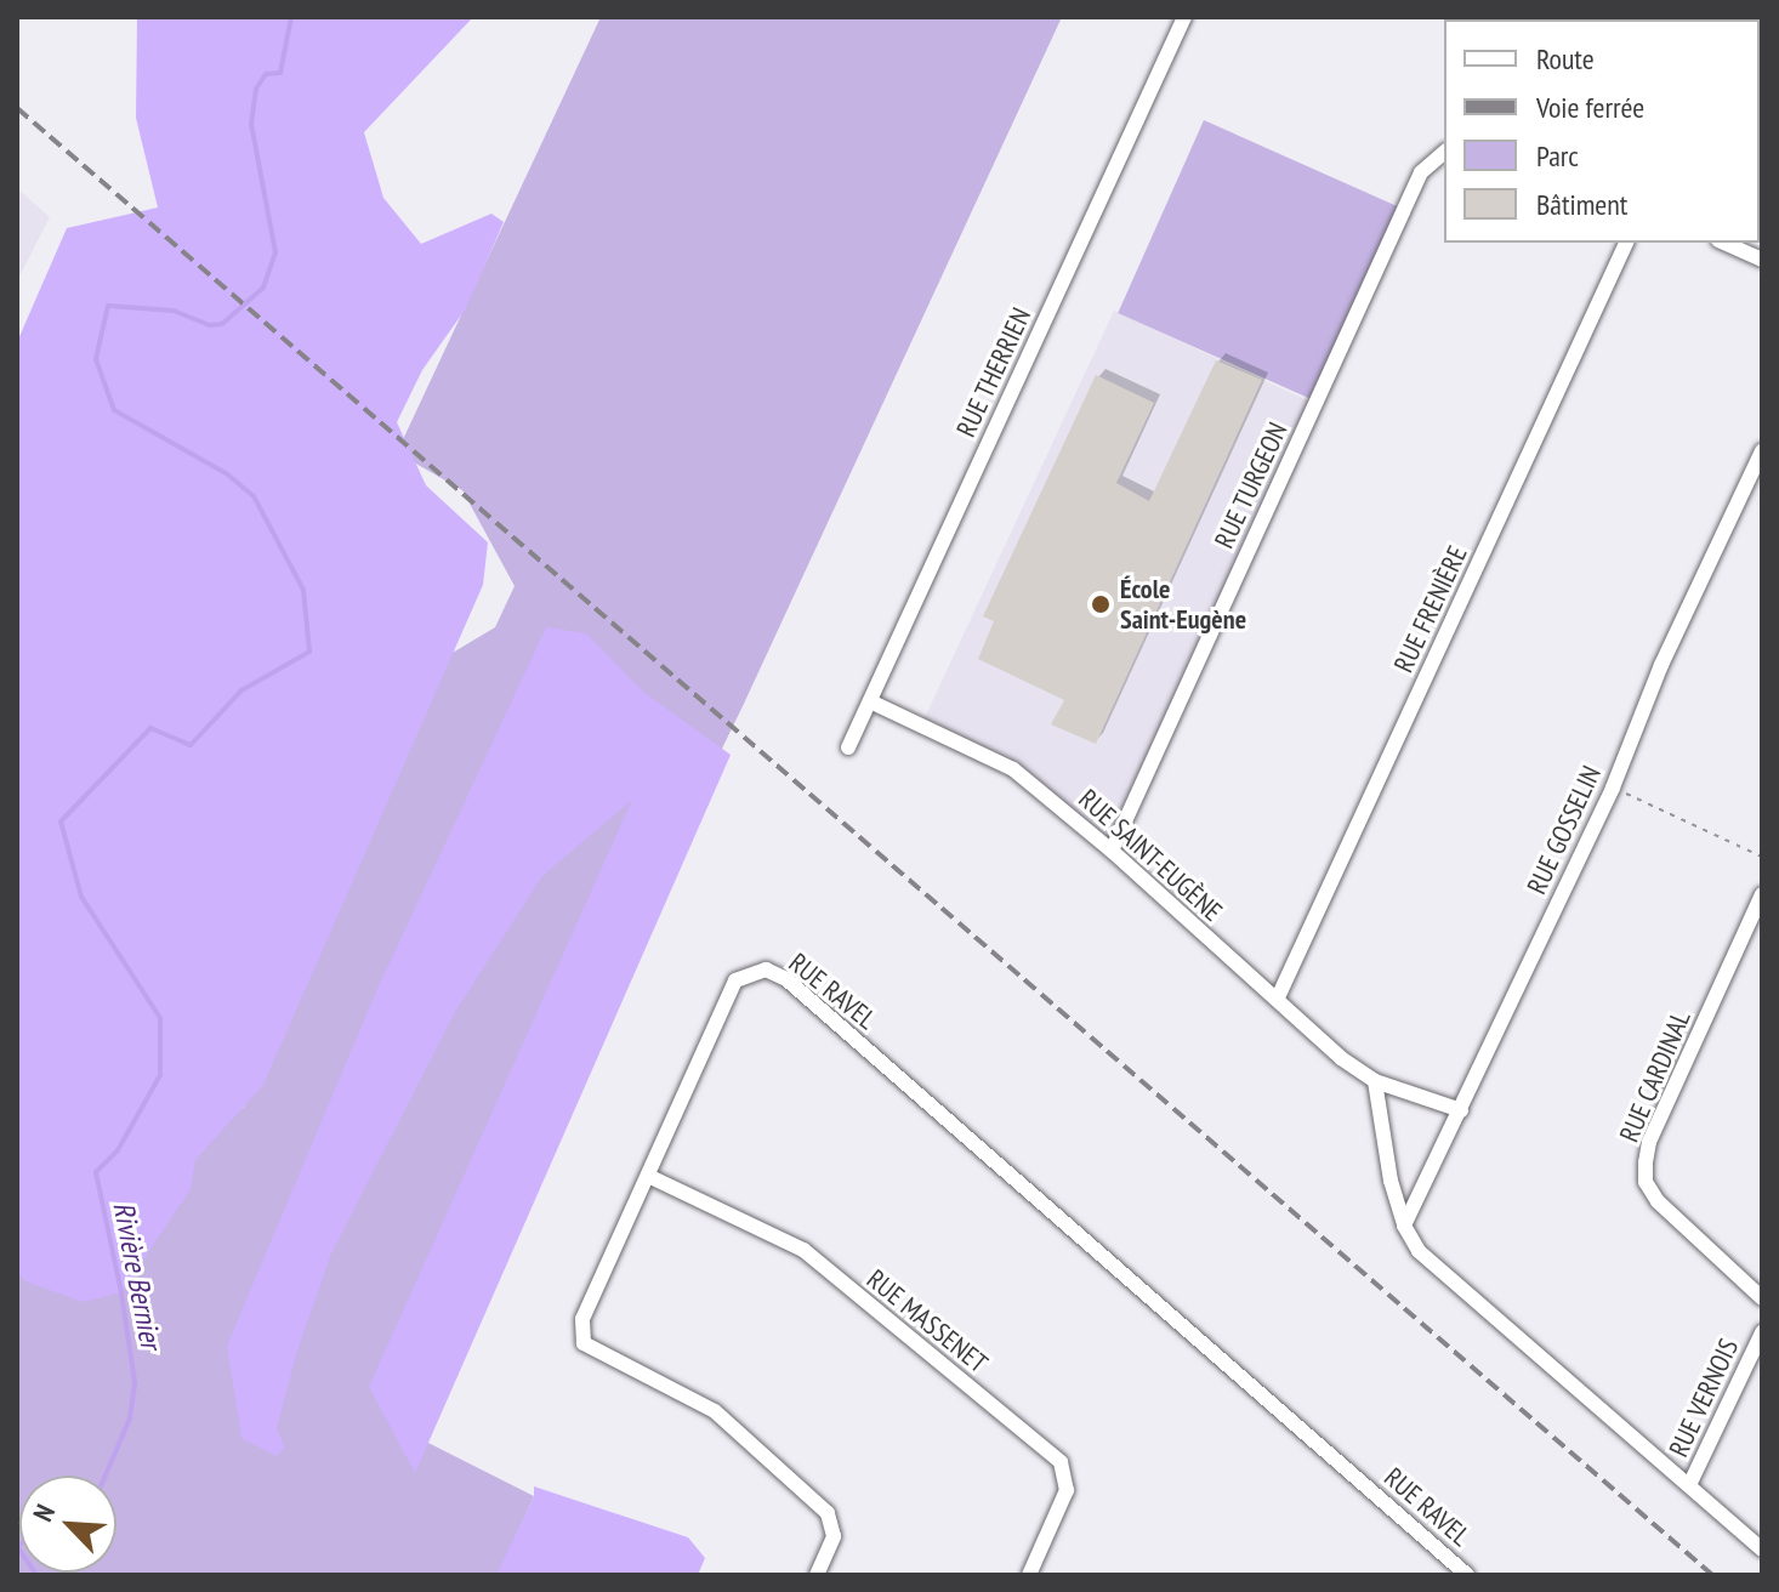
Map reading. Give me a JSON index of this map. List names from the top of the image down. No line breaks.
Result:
{"streets":{"street":["RUE THERRIEN","RUE TURGEON","RUE FRENIÈRE","RUE GOSSELIN","RUE SAINT-EUGÈNE","RUE RAVEL","RUE CARDINAL","RUE MASSENET","RUE VERNOIS"]},"crossings":[["RUE THERRIEN","RUE SAINT-EUGÈNE"],["RUE TURGEON","RUE SAINT-EUGÈNE"],["RUE FRENIÈRE","RUE SAINT-EUGÈNE"],["RUE GOSSELIN","RUE SAINT-EUGÈNE"],["RUE RAVEL","RUE MASSENET"]],"water":["Rivière Bernier"],"places":["École Saint-Eugène"],"legend":["Route","Voie ferrée","Parc","Bâtiment"],"north":"top left"}
